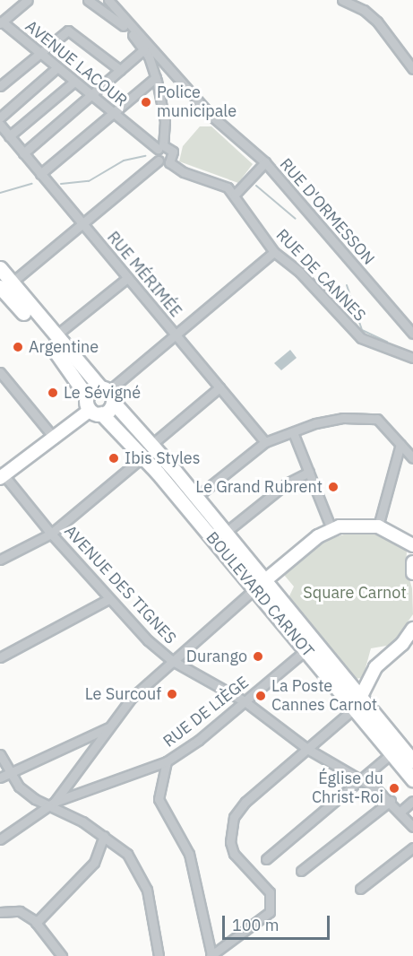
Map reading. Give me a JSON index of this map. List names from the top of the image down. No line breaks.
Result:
{"streets":{"main road":["BOULEVARD CARNOT"],"street":["AVENUE LACOUR","RUE D'ORMESSON","RUE MÉRIMÉE","RUE DE CANNES","AVENUE DES TIGNES","RUE DE LIÈGE"]},"crossings":[["AVENUE DES TIGNES","RUE DE LIÈGE"],["BOULEVARD CARNOT","RUE DE LIÈGE"]],"parks":["Square Carnot"],"places":["Police municipale","Argentine","Le Sévigné","Ibis Styles","Le Grand Rubrent","Durango","Le Surcouf","La Poste Cannes Carnot","Église du Christ-Roi"],"scale_bar":"100 m"}
